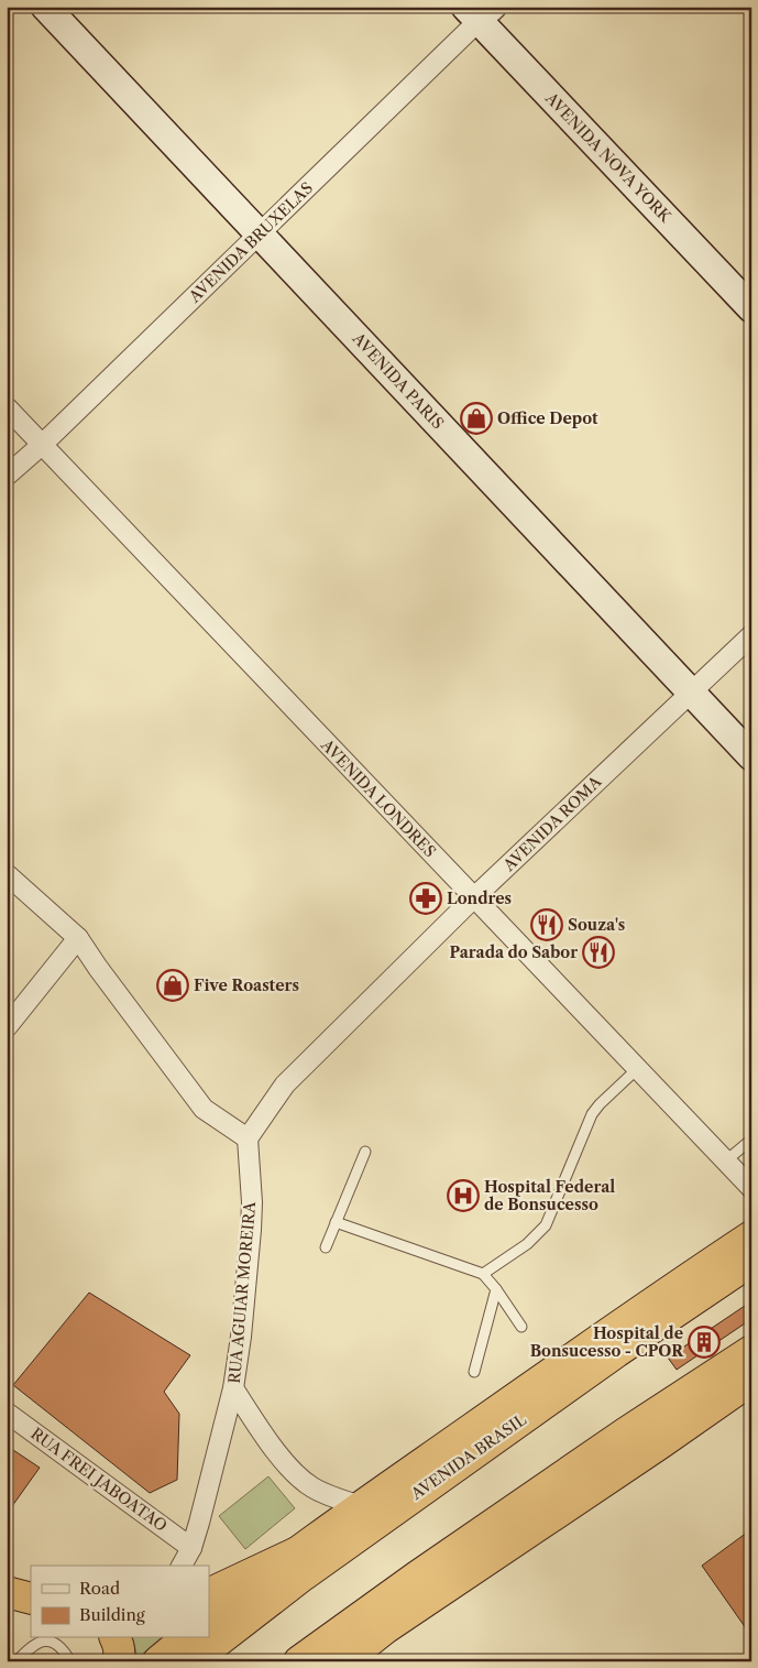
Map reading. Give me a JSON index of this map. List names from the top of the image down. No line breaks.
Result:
{"streets":{"highway":["AVENIDA BRASIL"],"main road":["AVENIDA NOVA YORK","AVENIDA PARIS"],"street":["AVENIDA BRUXELAS","AVENIDA LONDRES","AVENIDA ROMA","RUA AGUIAR MOREIRA","RUA FREI JABOATAO"]},"crossings":[["AVENIDA NOVA YORK","AVENIDA BRUXELAS"],["AVENIDA BRUXELAS","AVENIDA PARIS"],["AVENIDA BRUXELAS","AVENIDA LONDRES"],["AVENIDA PARIS","AVENIDA ROMA"],["AVENIDA LONDRES","AVENIDA ROMA"],["AVENIDA ROMA","RUA AGUIAR MOREIRA"],["RUA AGUIAR MOREIRA","RUA FREI JABOATAO"]],"places":{"shop":["Office Depot","Five Roasters"],"pharmacy":["Londres"],"restaurant":["Souza's","Parada do Sabor"],"hospital":["Hospital Federal de Bonsucesso"],"building":["Hospital de Bonsucesso - CPOR"]},"legend":["Road","Building"]}
